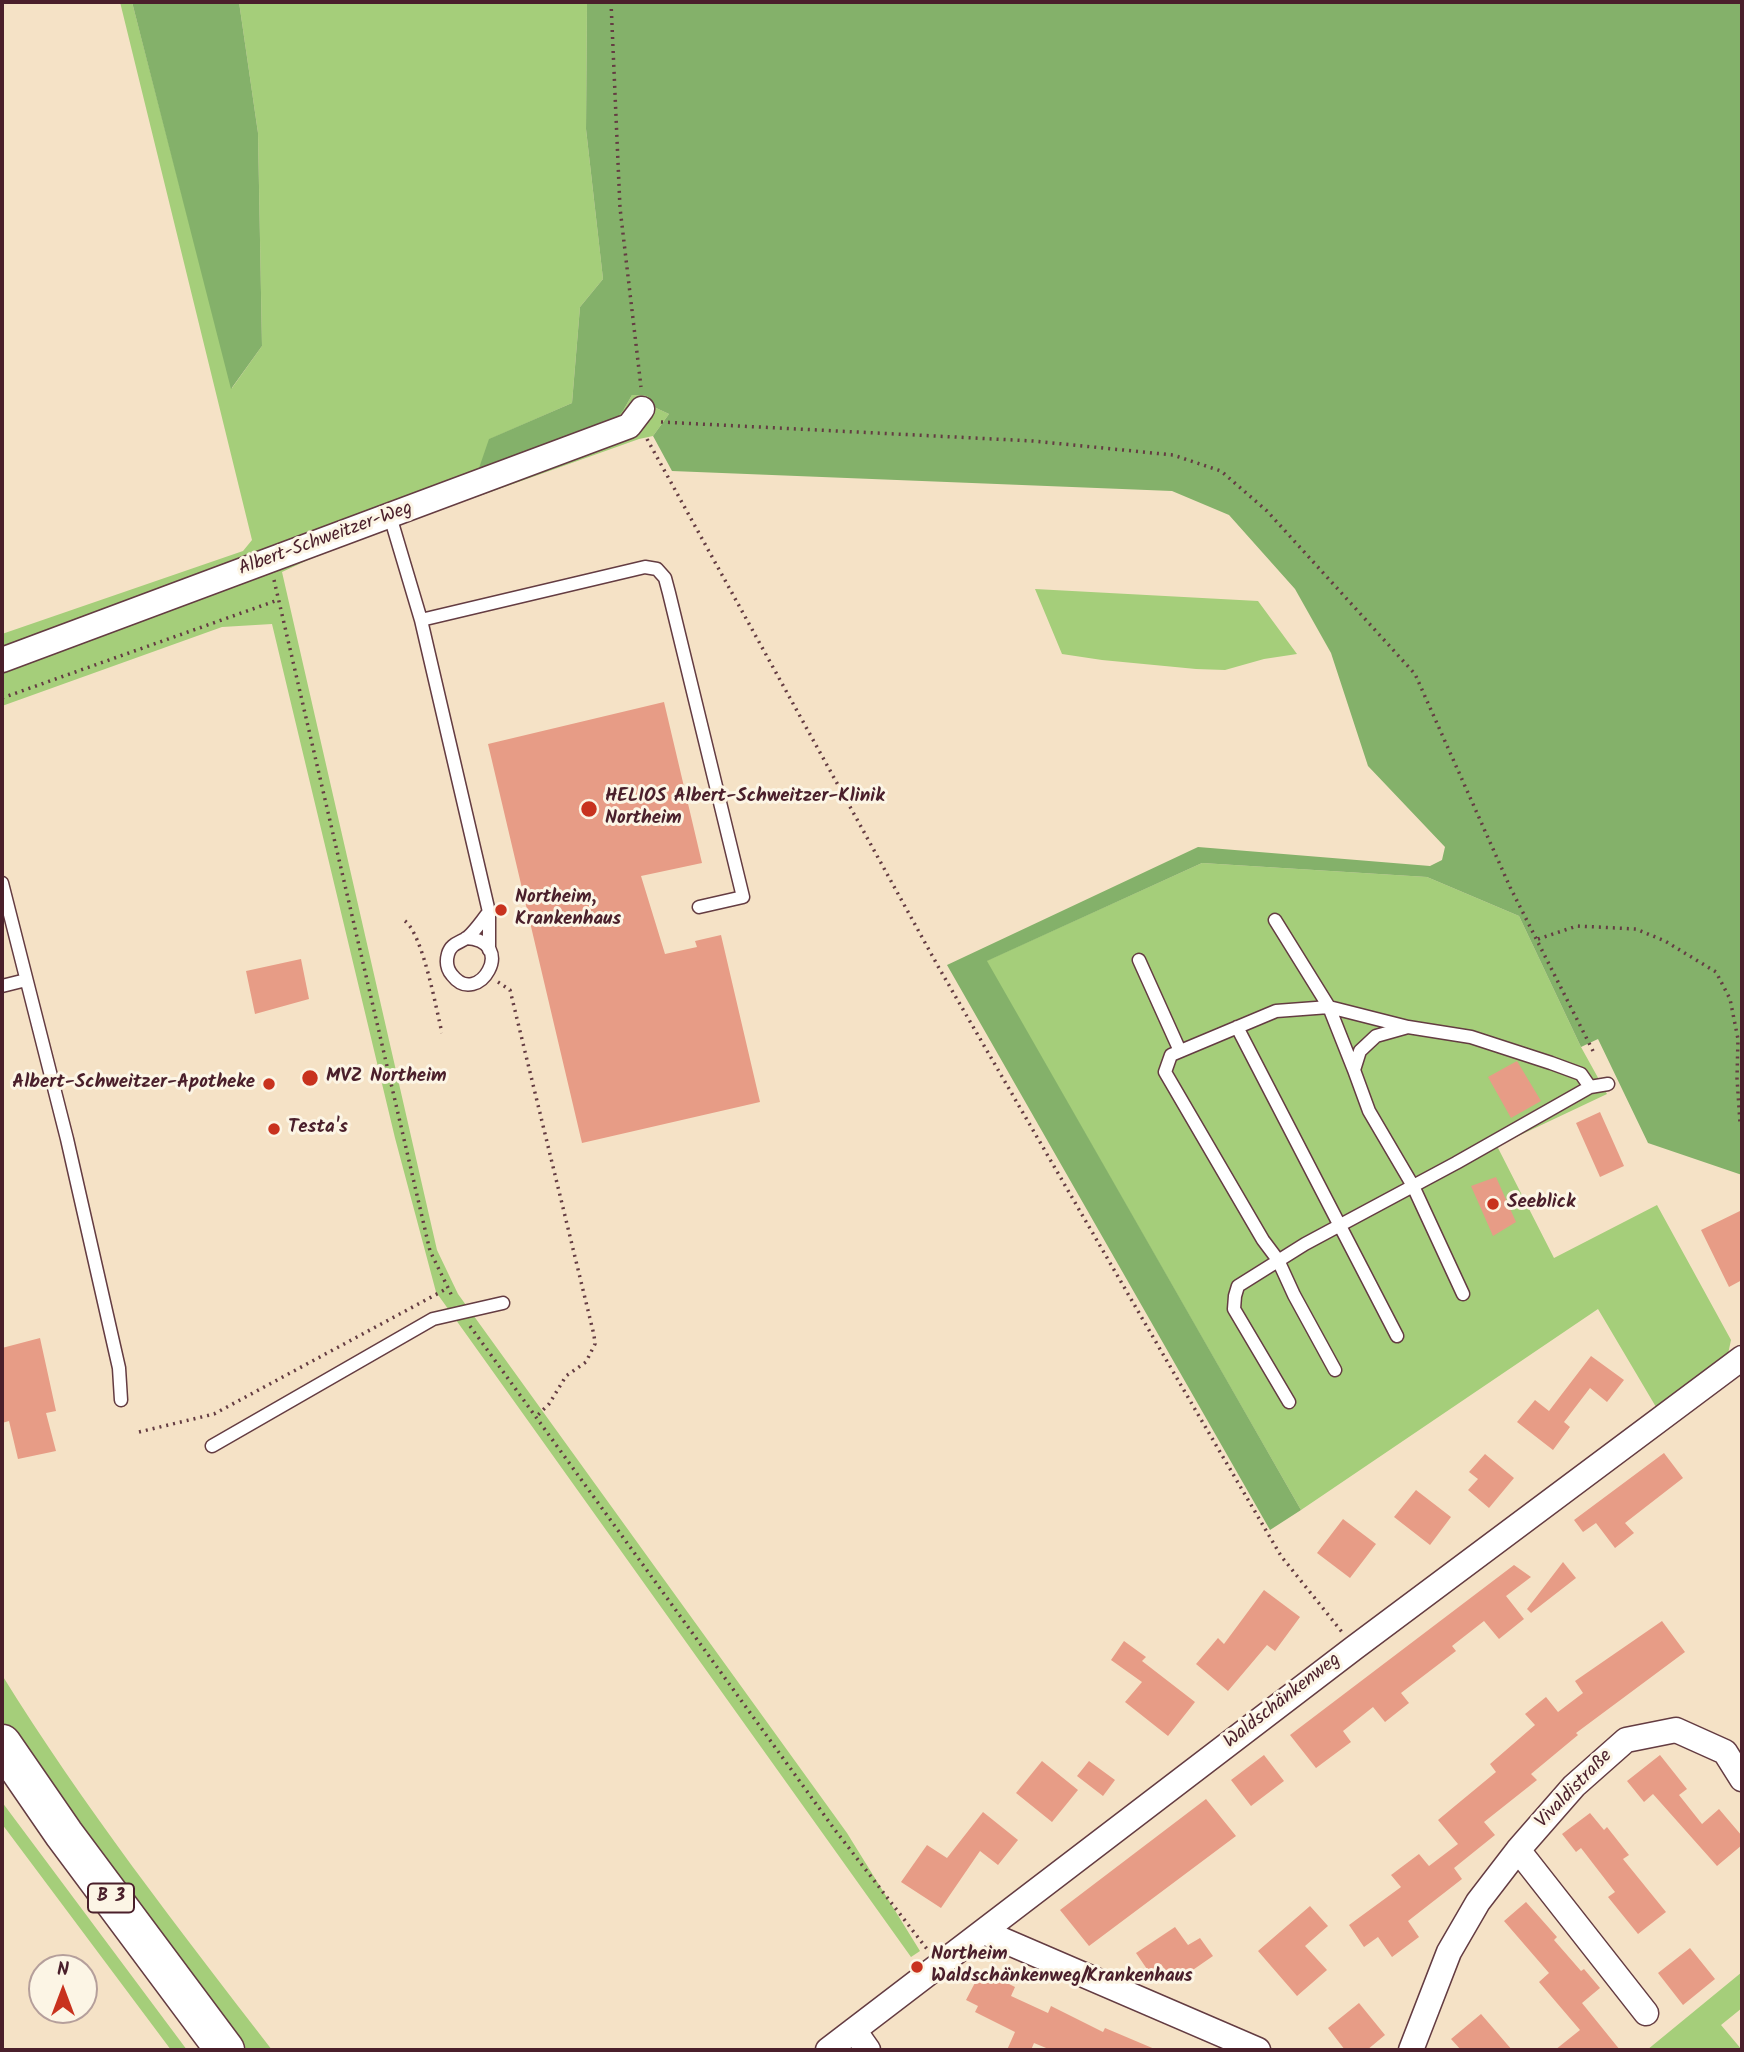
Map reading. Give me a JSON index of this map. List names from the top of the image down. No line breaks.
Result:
{"streets":{"main road":["B 3"],"street":["Albert-Schweitzer-Weg","Waldschänkenweg","Vivaldistraße"]},"places":["HELIOS Albert-Schweitzer-Klinik Northeim","Northeim, Krankenhaus","MVZ Northeim","Albert-Schweitzer-Apotheke","Testa's","Seeblick","Northeim Waldschänkenweg/Krankenhaus"],"north":"top"}
